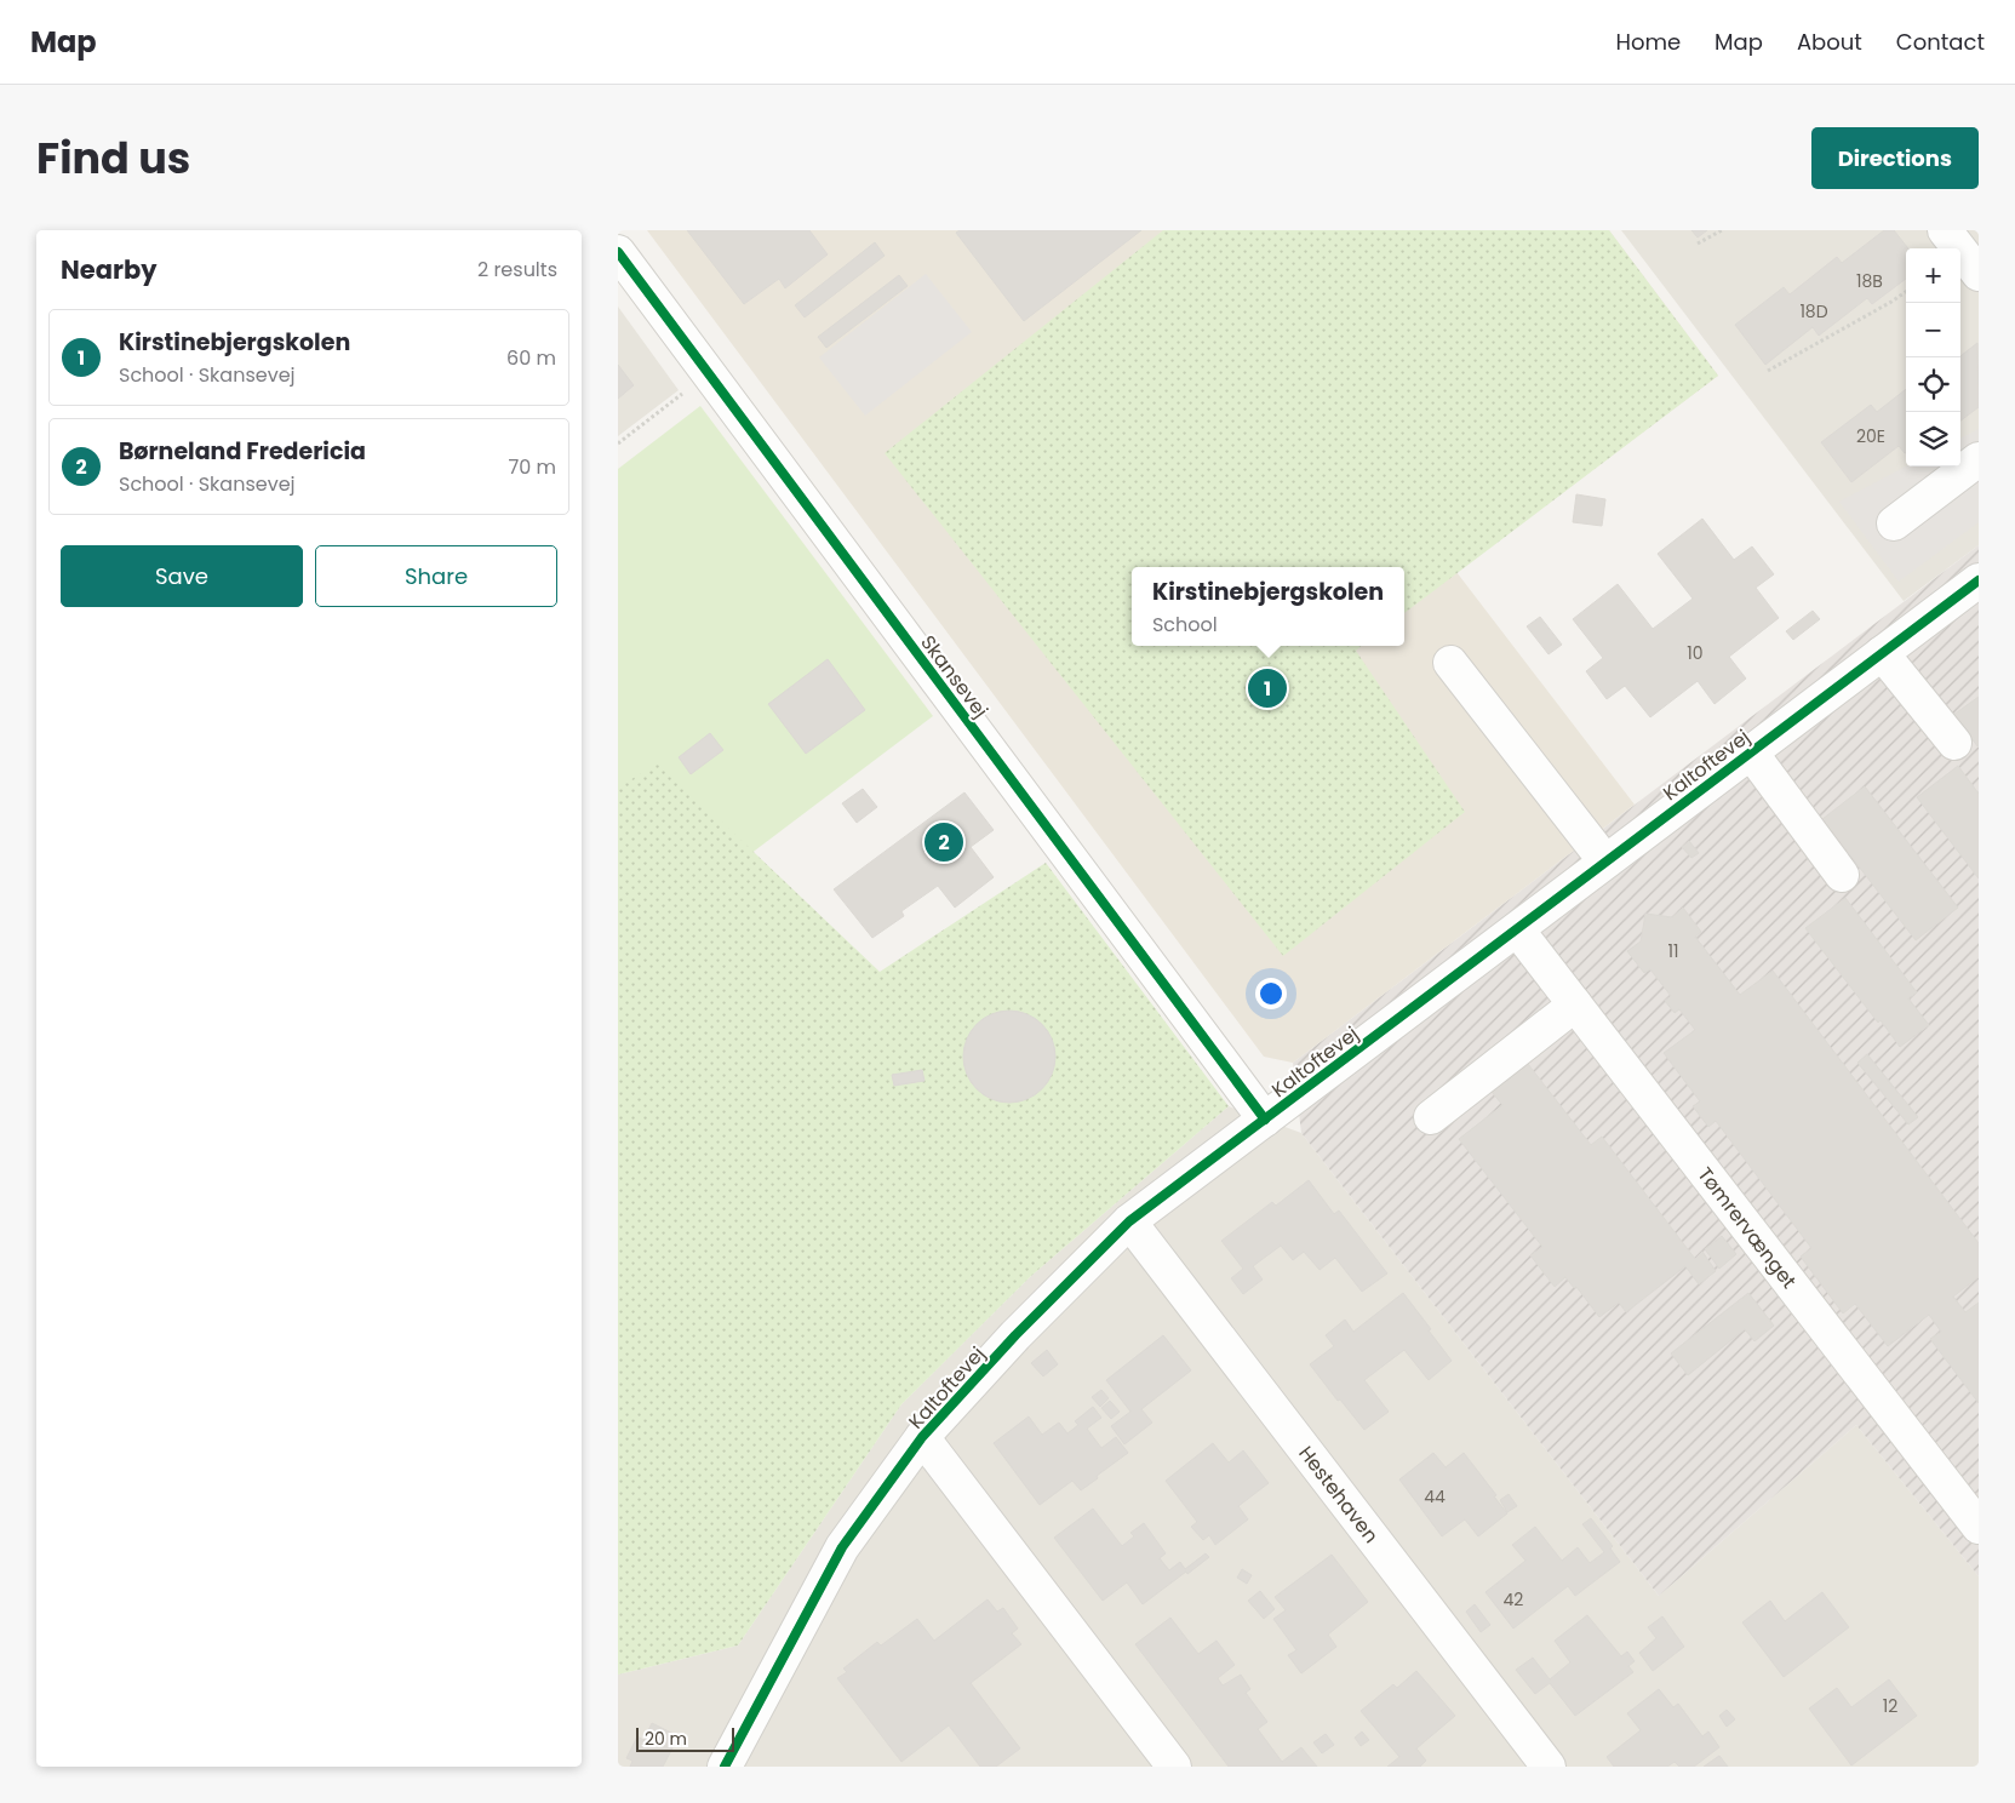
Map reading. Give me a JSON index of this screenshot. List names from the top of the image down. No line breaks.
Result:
{"streets":{"street":["Skansevej","Kaltoftevej","Tømrervænget","Hestehaven"]},"crossings":[["Skansevej","Kaltoftevej"],["Kaltoftevej","Tømrervænget"],["Kaltoftevej","Hestehaven"]],"house_numbers":["18B","18D","20E","10","11","44","42","12"],"scale_bar":"20 m","page":{"header":"Map","nav":["Home","Map","About","Contact"],"title":"Find us","buttons":["Directions",["Save","Share"]],"heading":["Nearby","2 results"],"map_buttons":["+","−"],"list":[{"mark":"1","name":"Kirstinebjergskolen","note":"School · Skansevej","value":"60 m"},{"mark":"2","name":"Børneland Fredericia","note":"School · Skansevej","value":"70 m"}],"popup":["Kirstinebjergskolen","School"],"pins":["1","2"],"scale":"20 m"}}
